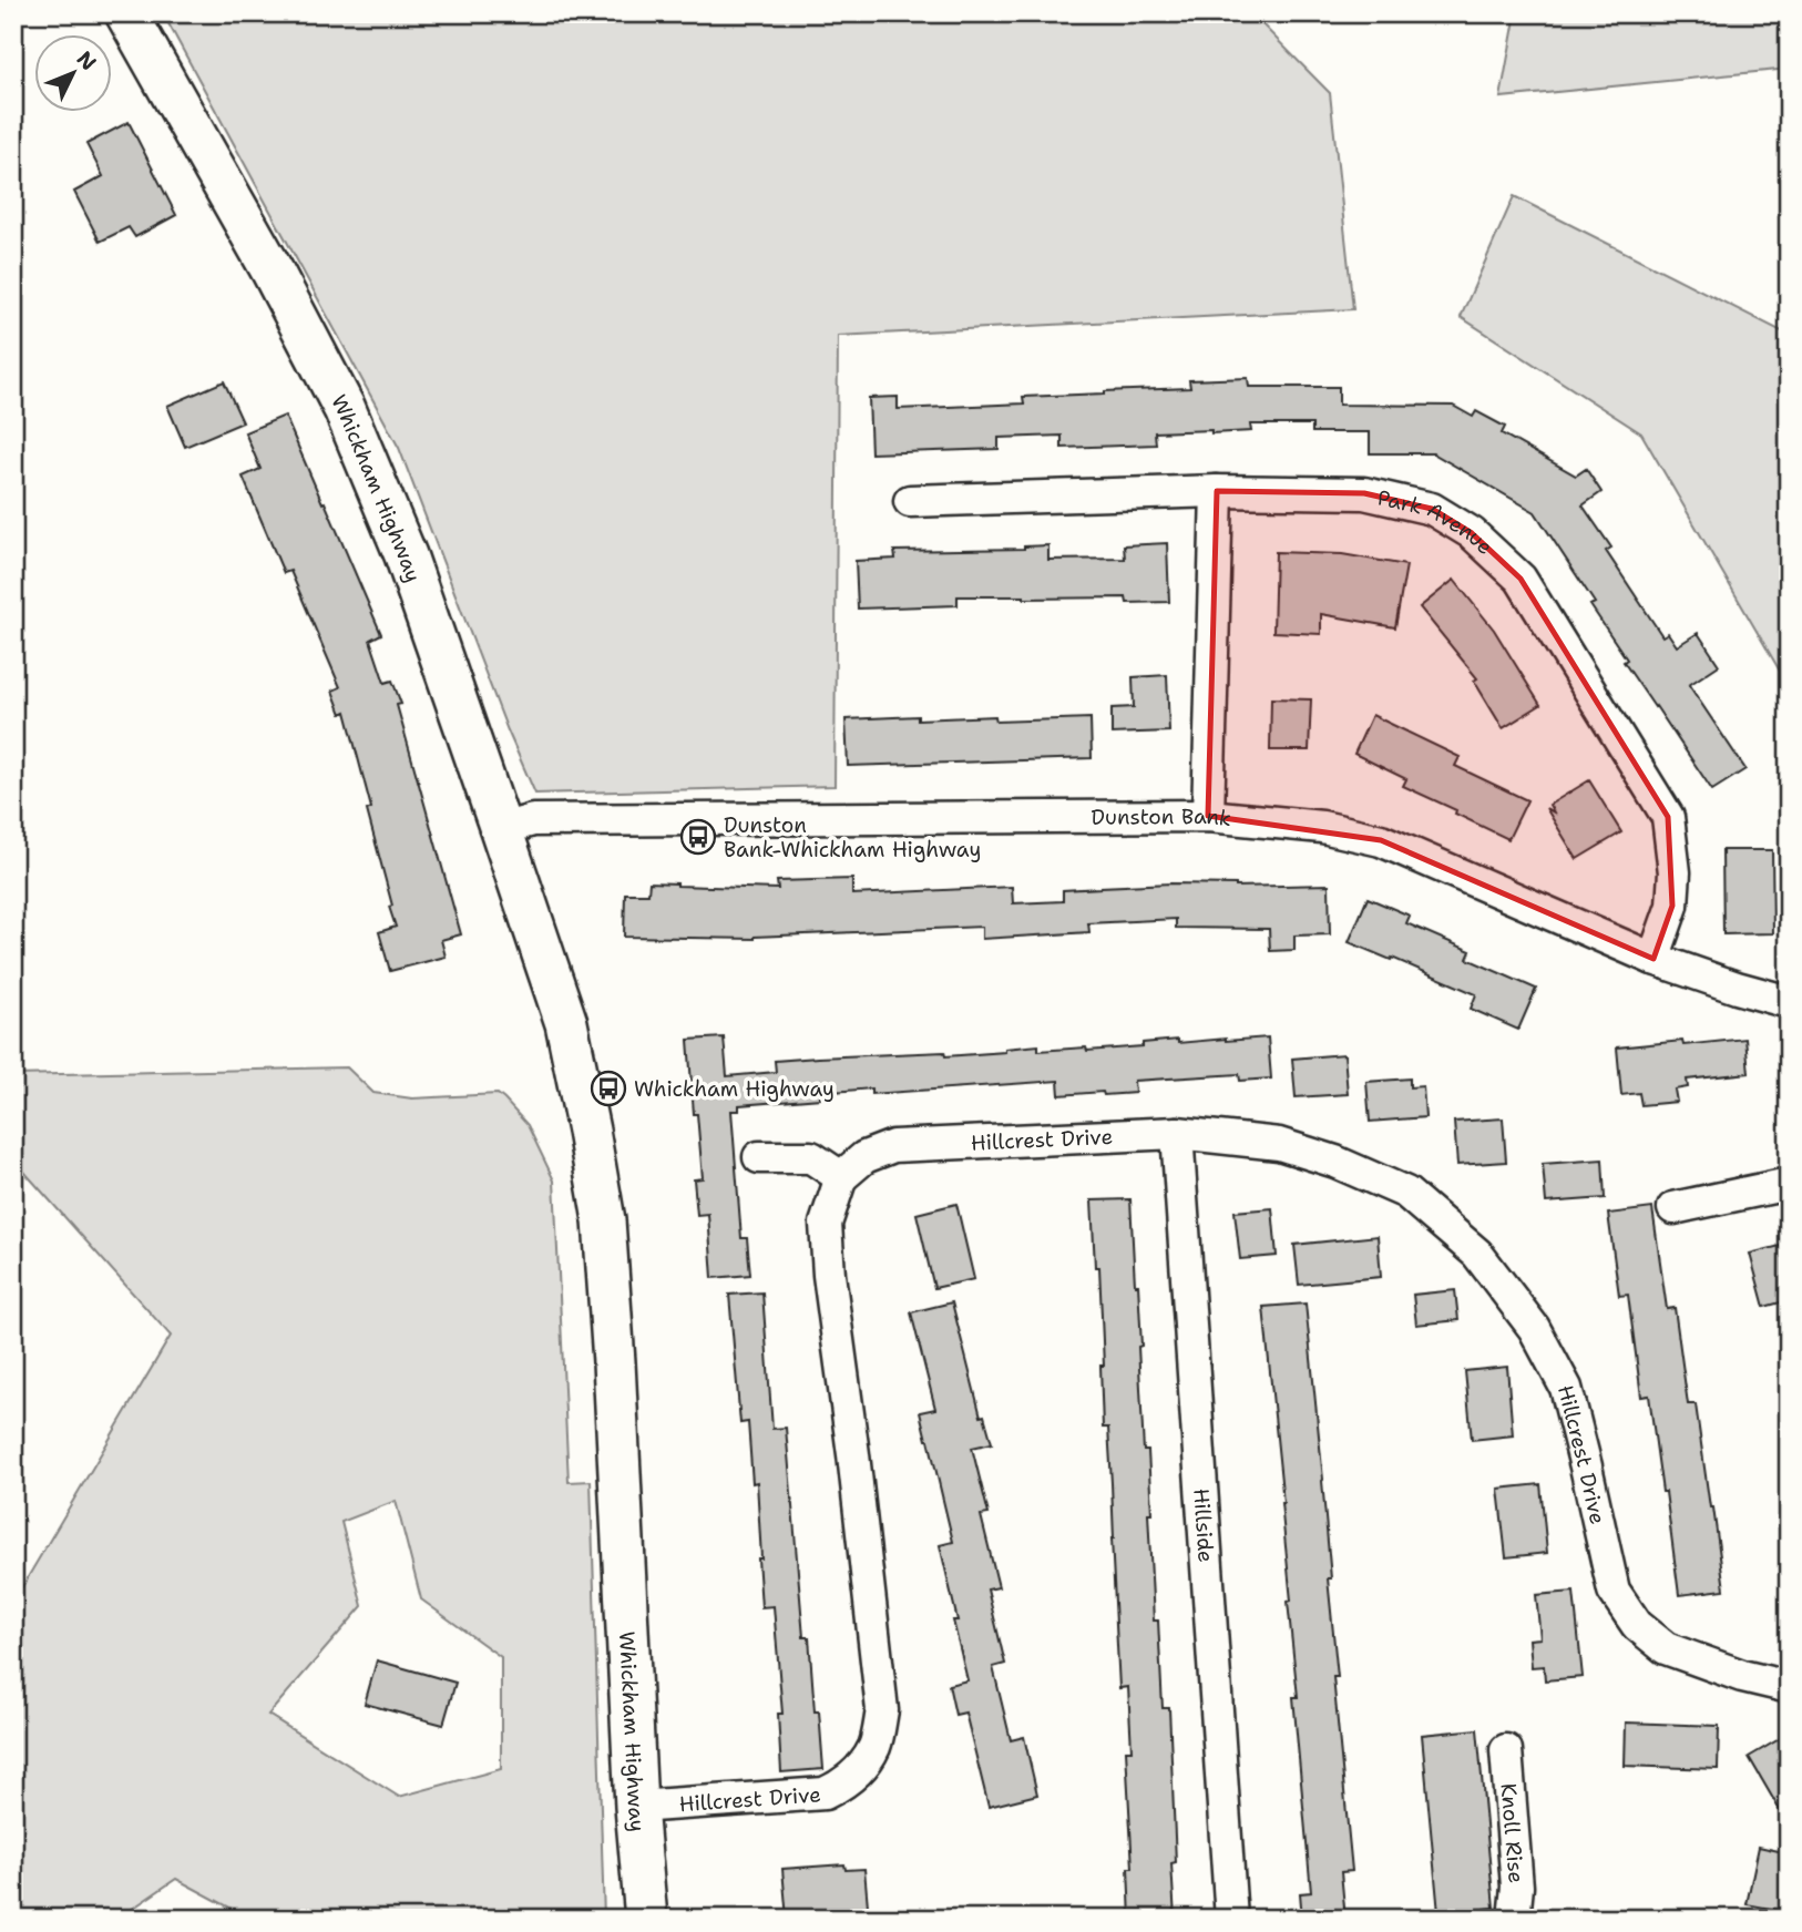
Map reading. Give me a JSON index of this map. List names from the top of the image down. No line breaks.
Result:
{"streets":{"main road":["Whickham Highway"],"street":["Park Avenue","Dunston Bank","Hillcrest Drive","Hillside","Knoll Rise"]},"crossings":[["Whickham Highway","Dunston Bank"],["Whickham Highway","Hillcrest Drive"],["Park Avenue","Dunston Bank"],["Hillcrest Drive","Hillside"]],"places":{"bus stop":["Dunston Bank-Whickham Highway","Whickham Highway"]},"north":"top right"}
